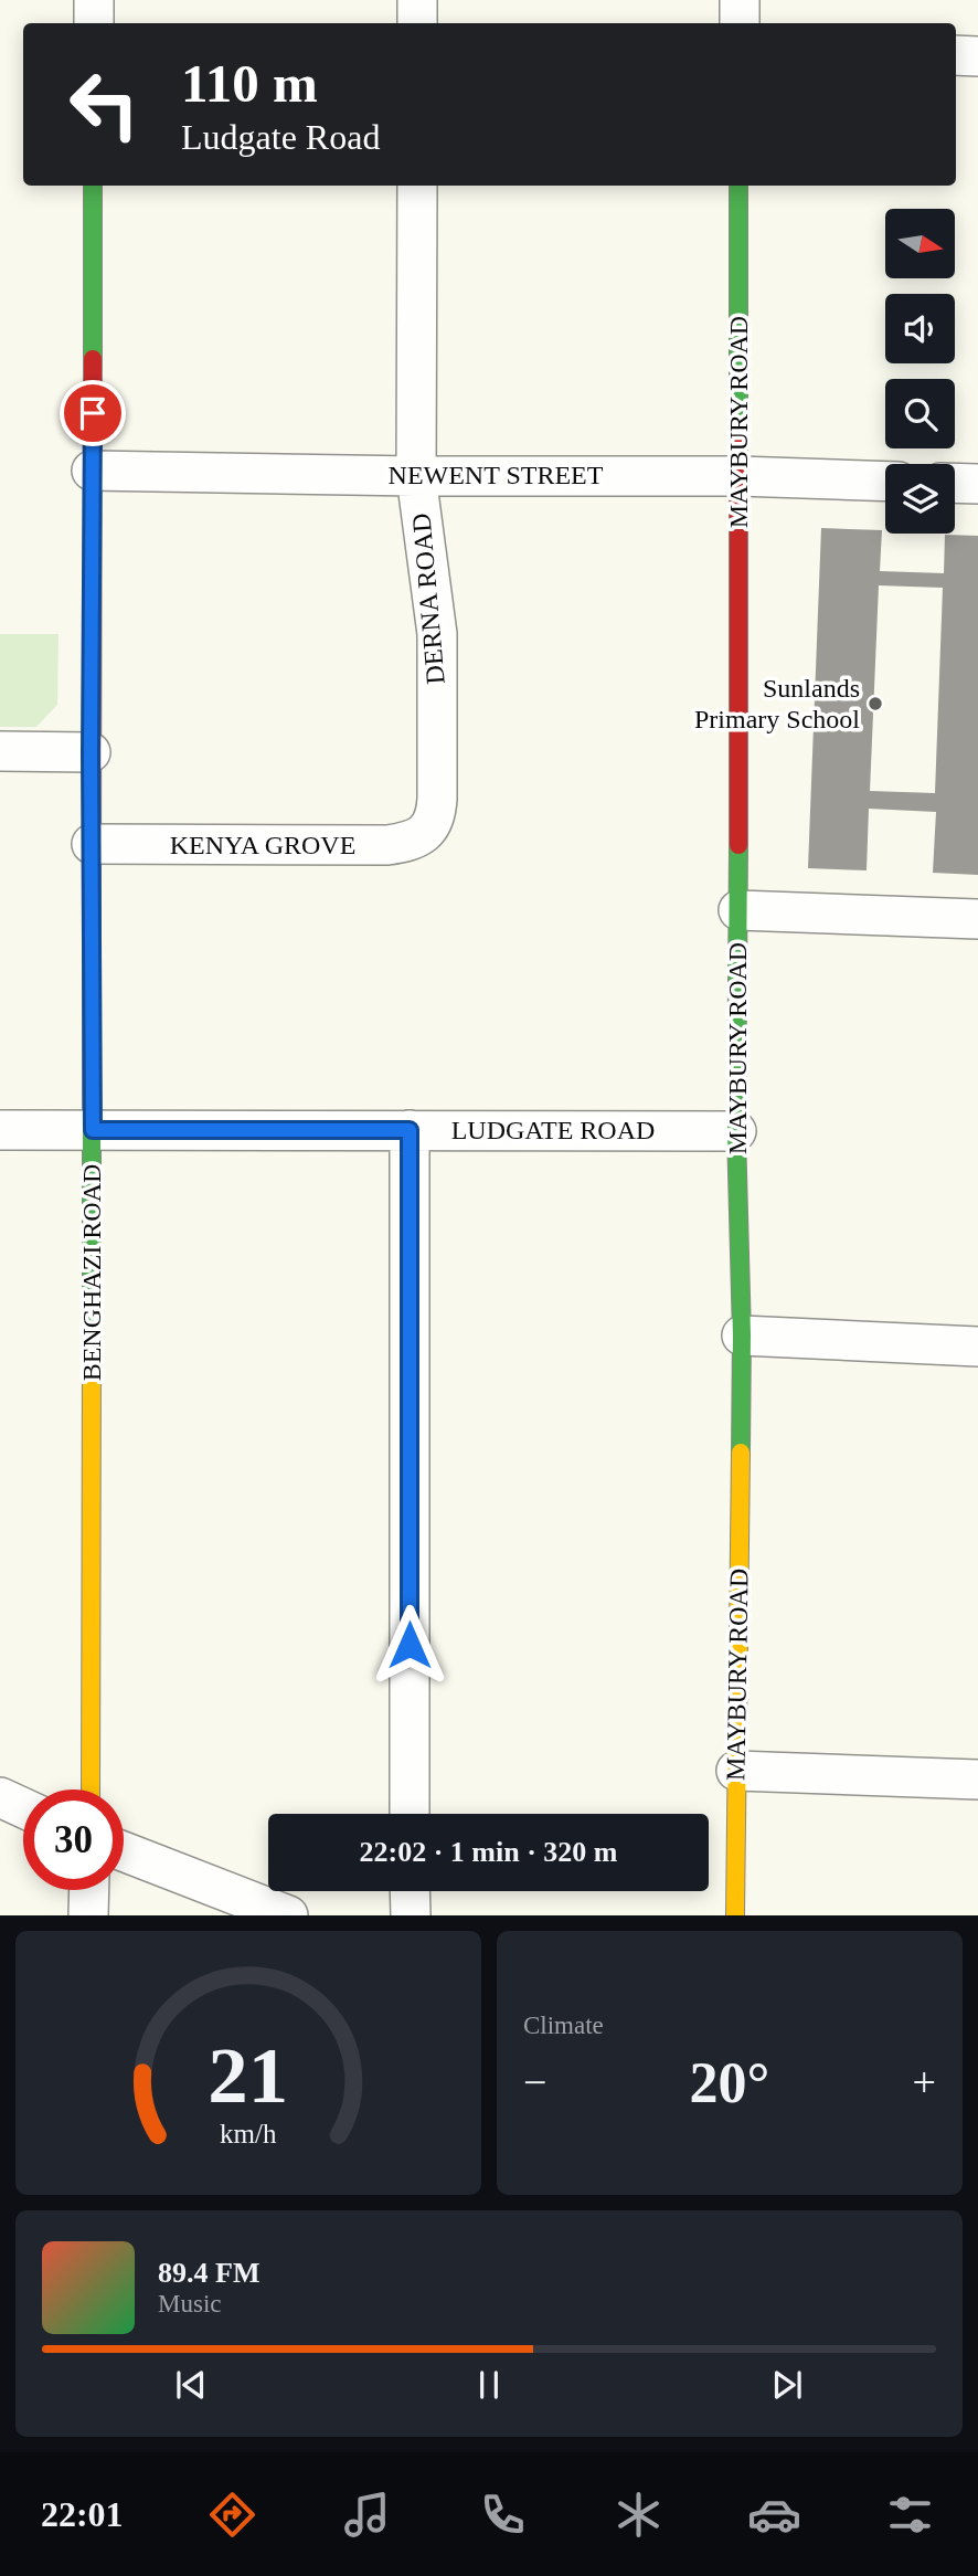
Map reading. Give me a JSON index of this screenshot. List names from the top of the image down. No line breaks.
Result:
{"streets":{"street":["MAYBURY ROAD","NEWENT STREET","DERNA ROAD","KENYA GROVE","LUDGATE ROAD","BENGHAZI ROAD"]},"crossings":[["MAYBURY ROAD","NEWENT STREET"],["MAYBURY ROAD","LUDGATE ROAD"],["NEWENT STREET","DERNA ROAD"],["NEWENT STREET","BENGHAZI ROAD"],["DERNA ROAD","KENYA GROVE"],["KENYA GROVE","BENGHAZI ROAD"],["LUDGATE ROAD","BENGHAZI ROAD"]],"places":["Sunlands Primary School"],"north":"right","page":{"turn":["110 m","Ludgate Road"],"limit":"30","trip":"22:02 · 1 min · 320 m","tile":"Climate","heat":["−","20°","+"],"song":["89.4 FM","Music"],"tabs":"22:01","gauge":["21","km/h"]}}
